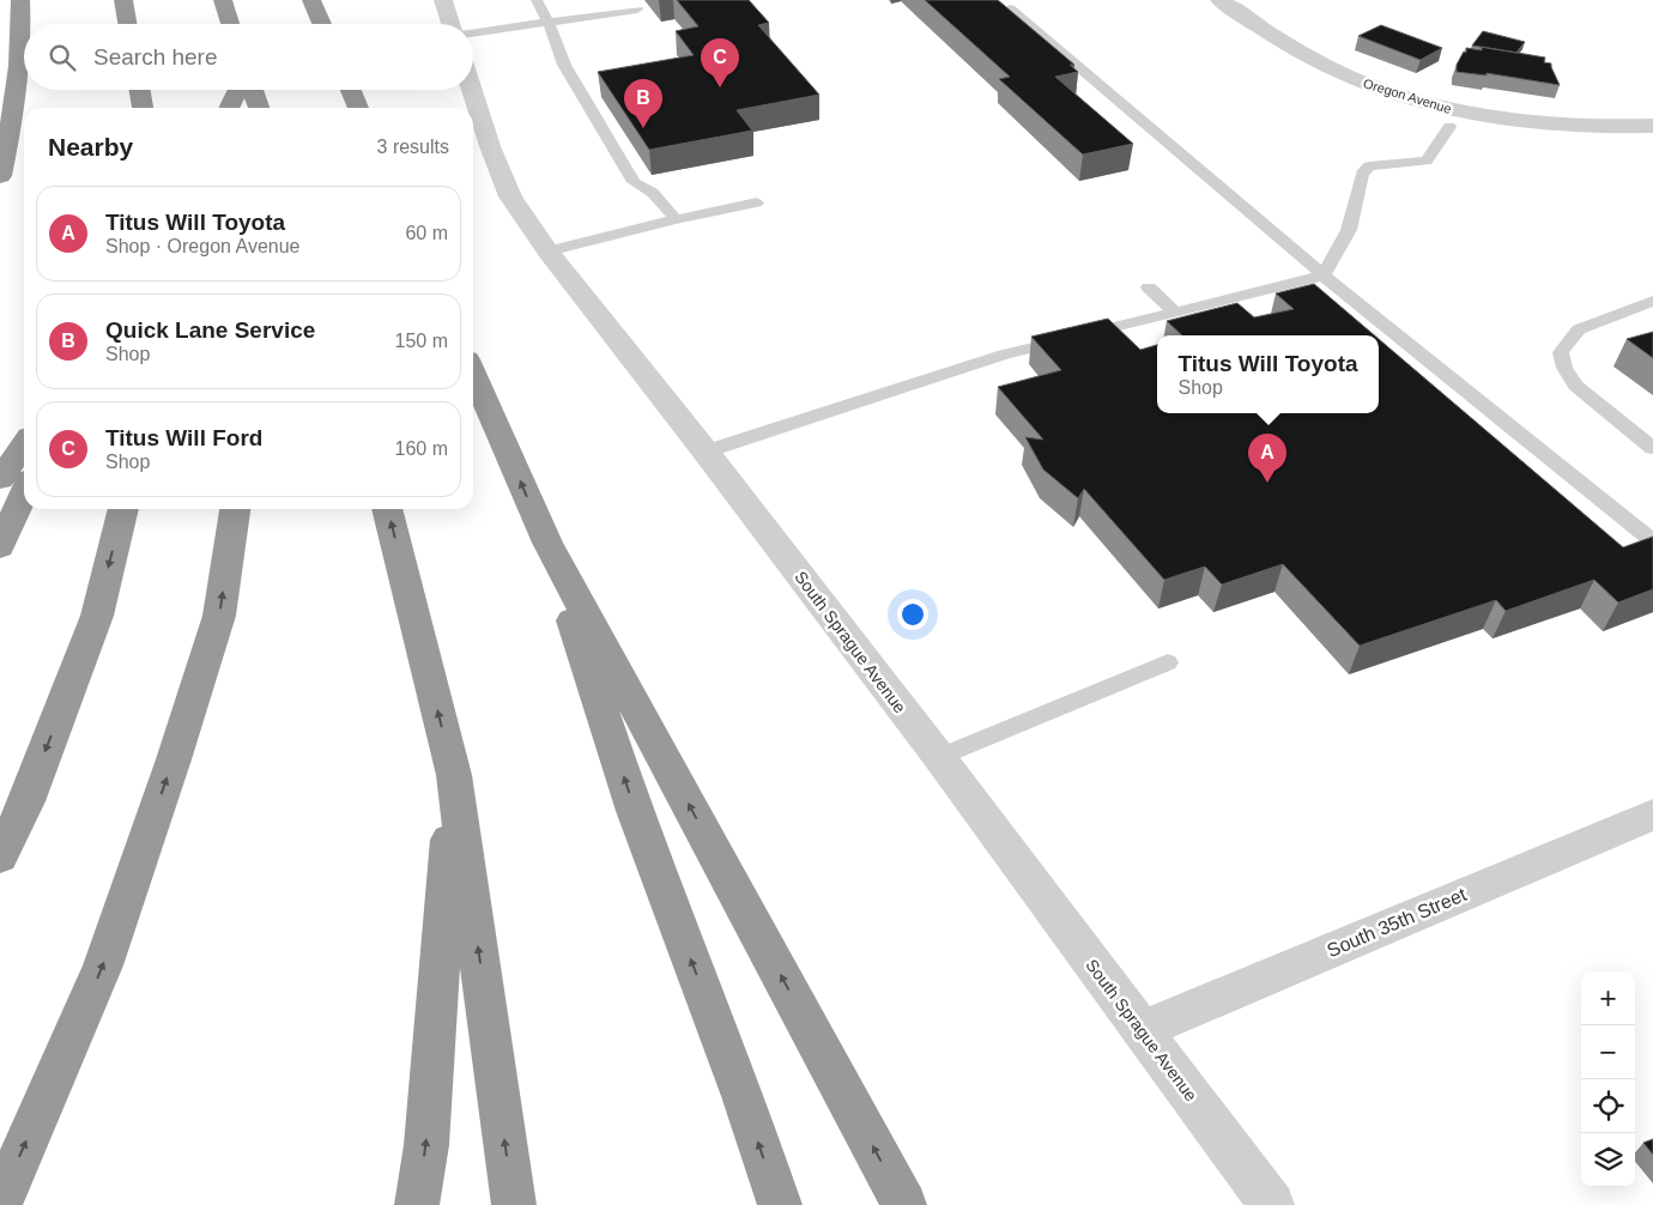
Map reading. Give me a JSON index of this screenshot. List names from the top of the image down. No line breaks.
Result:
{"streets":{"street":["Oregon Avenue","South Sprague Avenue","South 35th Street"]},"crossings":[["South Sprague Avenue","South 35th Street"]],"page":{"search":"Search here","pins":["C","B","A"],"heading":["Nearby","3 results"],"list":[{"mark":"A","name":"Titus Will Toyota","note":"Shop · Oregon Avenue","value":"60 m"},{"mark":"B","name":"Quick Lane Service","note":"Shop","value":"150 m"},{"mark":"C","name":"Titus Will Ford","note":"Shop","value":"160 m"}],"popup":["Titus Will Toyota","Shop"],"map_buttons":["+","−"]}}
